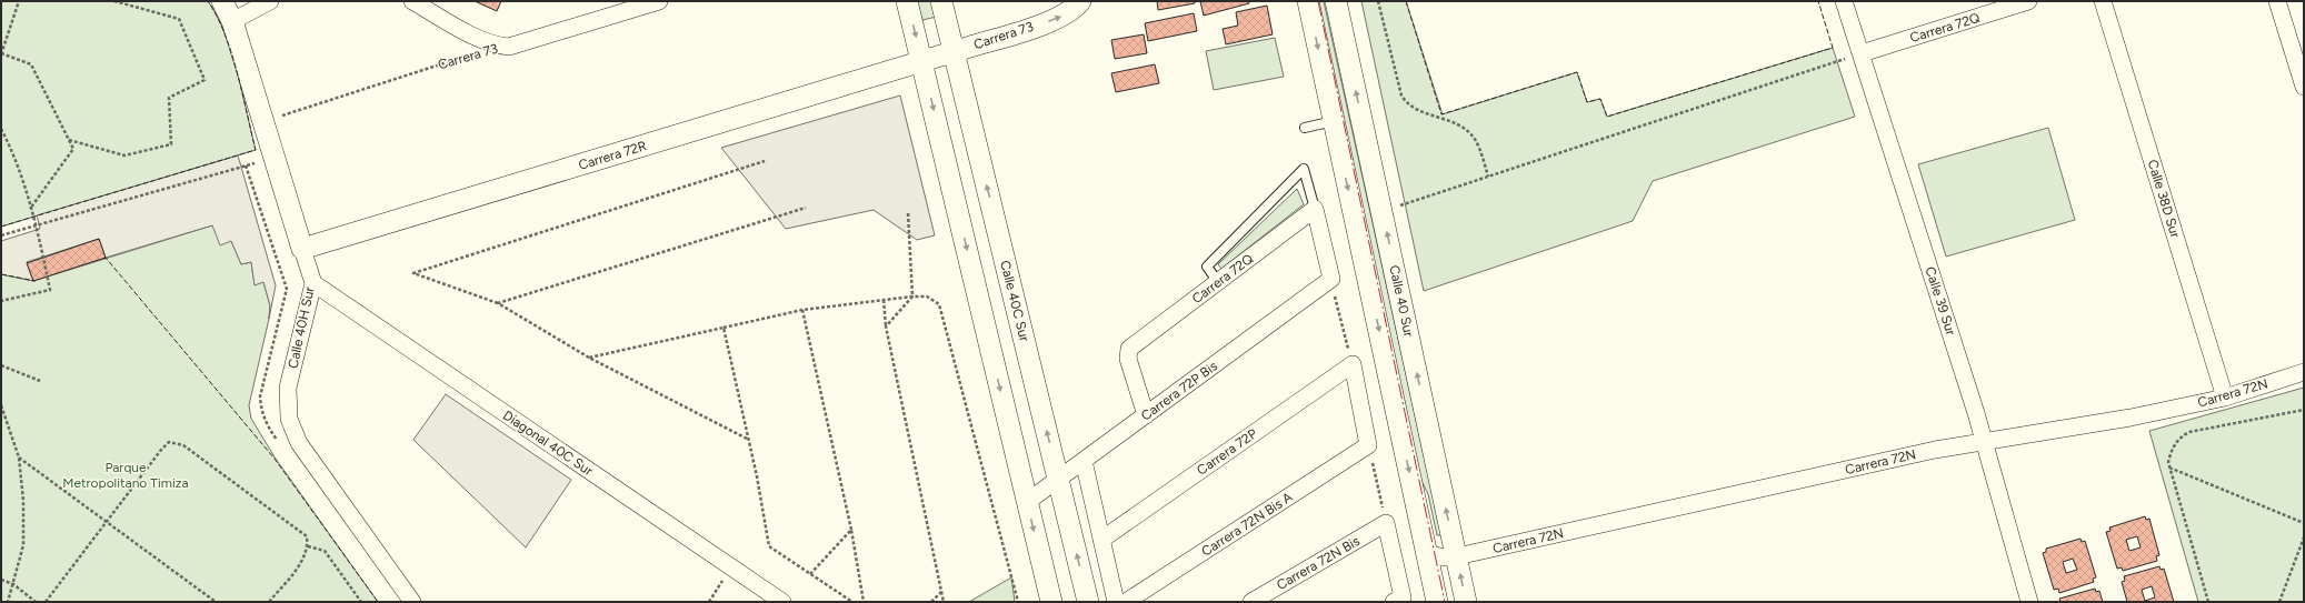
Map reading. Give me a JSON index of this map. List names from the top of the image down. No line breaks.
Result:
{"streets":{"street":["Carrera 72Q","Carrera 73","Carrera 72R","Calle 38D Sur","Calle 40C Sur","Calle 40 Sur","Calle 39 Sur","Calle 40H Sur","Carrera 72P Bis","Carrera 72N","Diagonal 40C Sur","Carrera 72P","Carrera 72N Bis A","Carrera 72N Bis"]},"crossings":[["Carrera 72Q","Calle 39 Sur"],["Carrera 72Q","Carrera 72P Bis"],["Carrera 73","Carrera 72R"],["Carrera 73","Calle 40C Sur"],["Carrera 72R","Calle 40H Sur"],["Calle 38D Sur","Carrera 72N"],["Calle 40C Sur","Carrera 72P Bis"],["Calle 40 Sur","Carrera 72N"],["Calle 39 Sur","Carrera 72N"],["Calle 40H Sur","Diagonal 40C Sur"]],"parks":["Parque Metropolitano Timiza"]}
